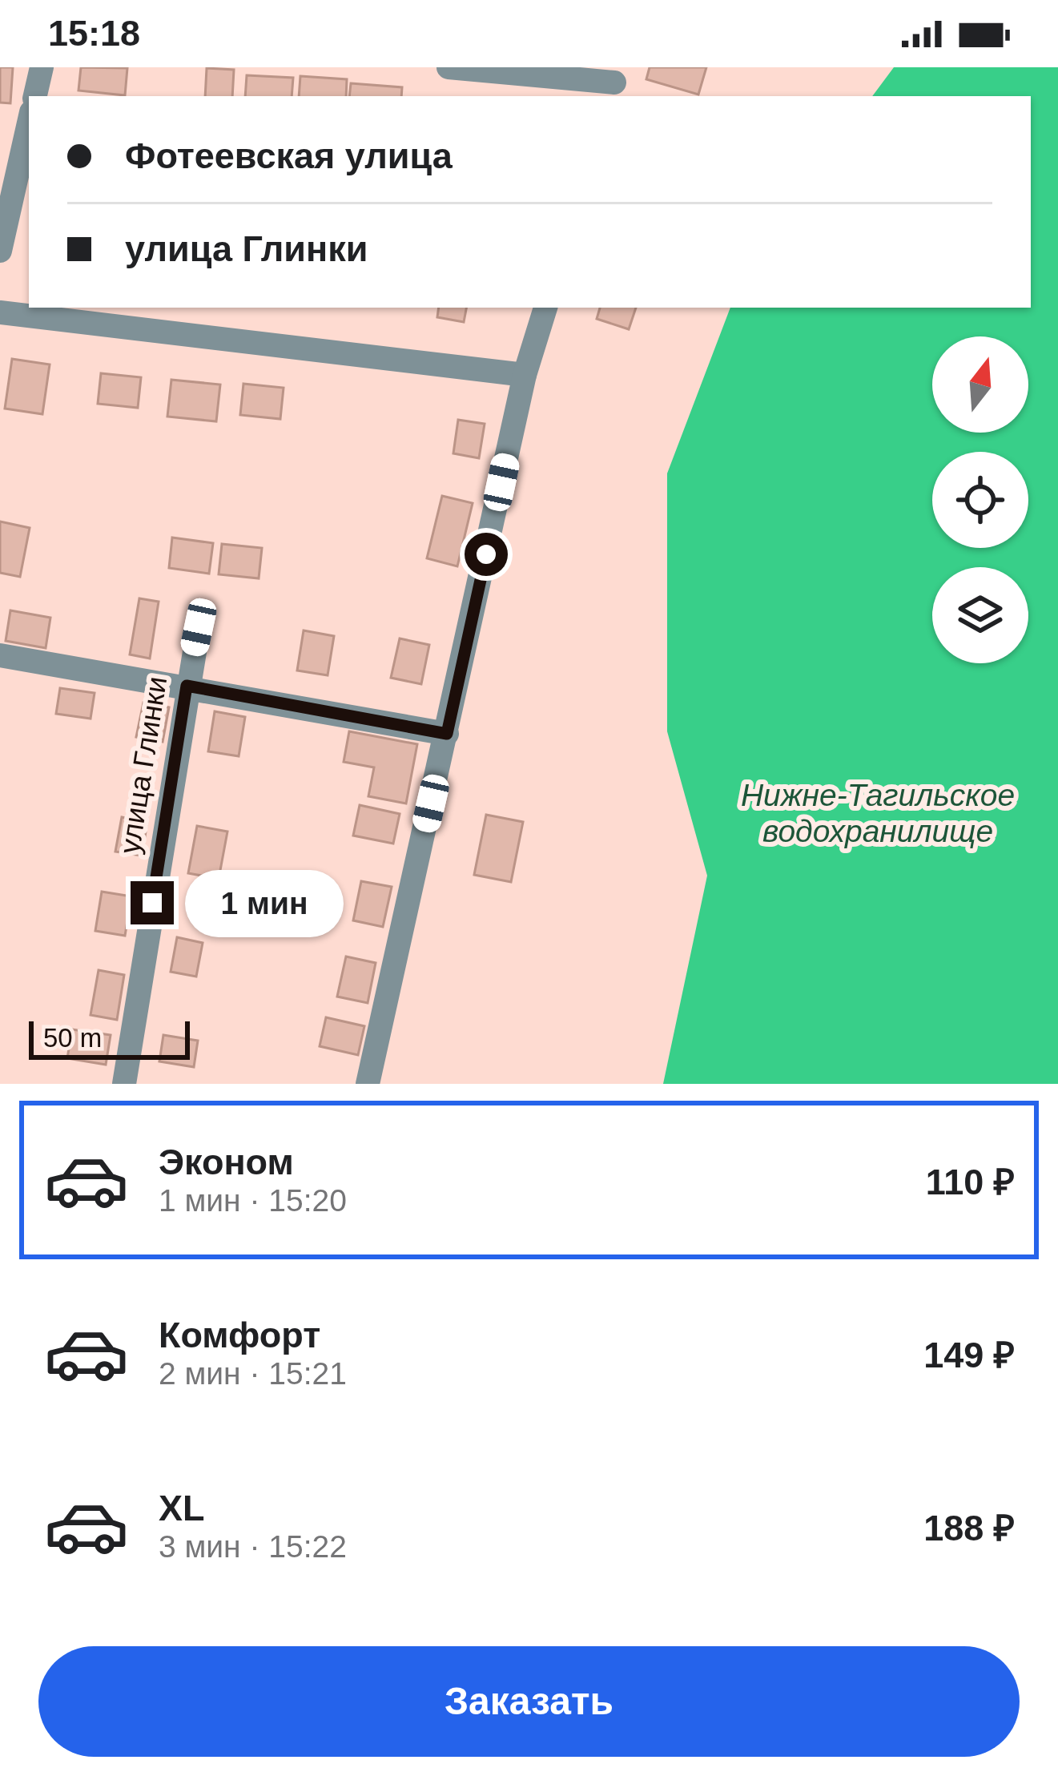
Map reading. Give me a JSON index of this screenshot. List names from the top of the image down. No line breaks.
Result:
{"streets":{"street":["улица Глинки"]},"water":["Нижне-Тагильское водохранилище"],"scale_bar":"50 m","north":"top","page":{"status":"15:18","banner":["Фотеевская улица","улица Глинки"],"bubble":"1 мин","scale":"50 m","list":[{"name":"Эконом","note":"1 мин · 15:20","value":"110 ₽"},{"name":"Комфорт","note":"2 мин · 15:21","value":"149 ₽"},{"name":"XL","note":"3 мин · 15:22","value":"188 ₽"}],"buttons":"Заказать"}}
